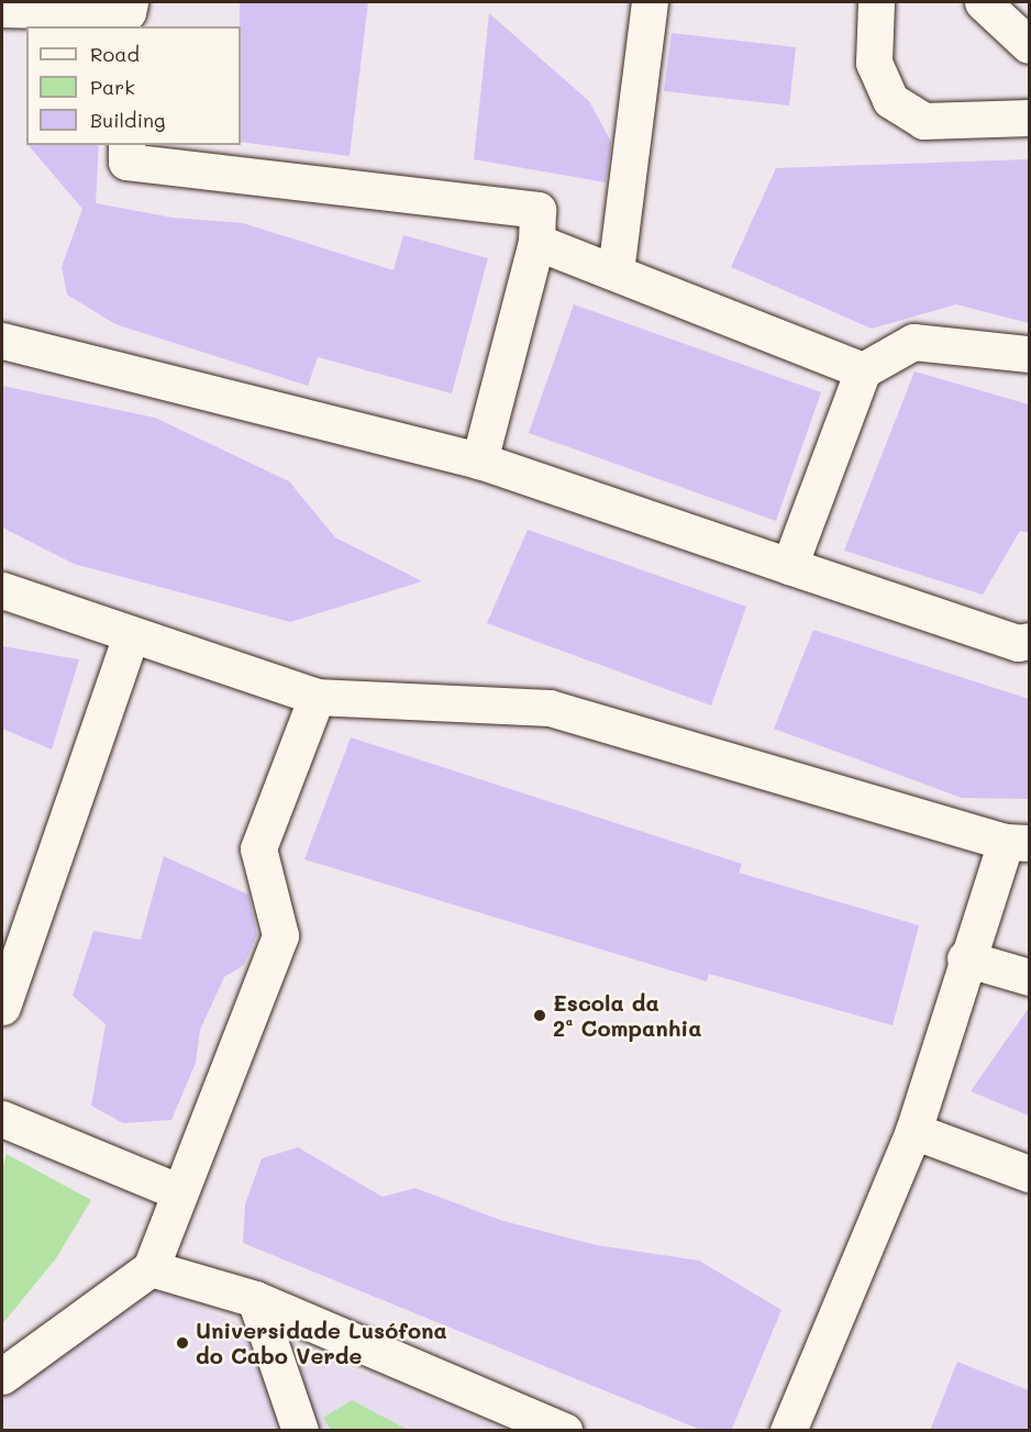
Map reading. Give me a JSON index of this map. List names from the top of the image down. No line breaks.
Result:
{"places":["Escola da 2ª Companhia","Universidade Lusófona do Cabo Verde"],"legend":["Road","Park","Building"]}
